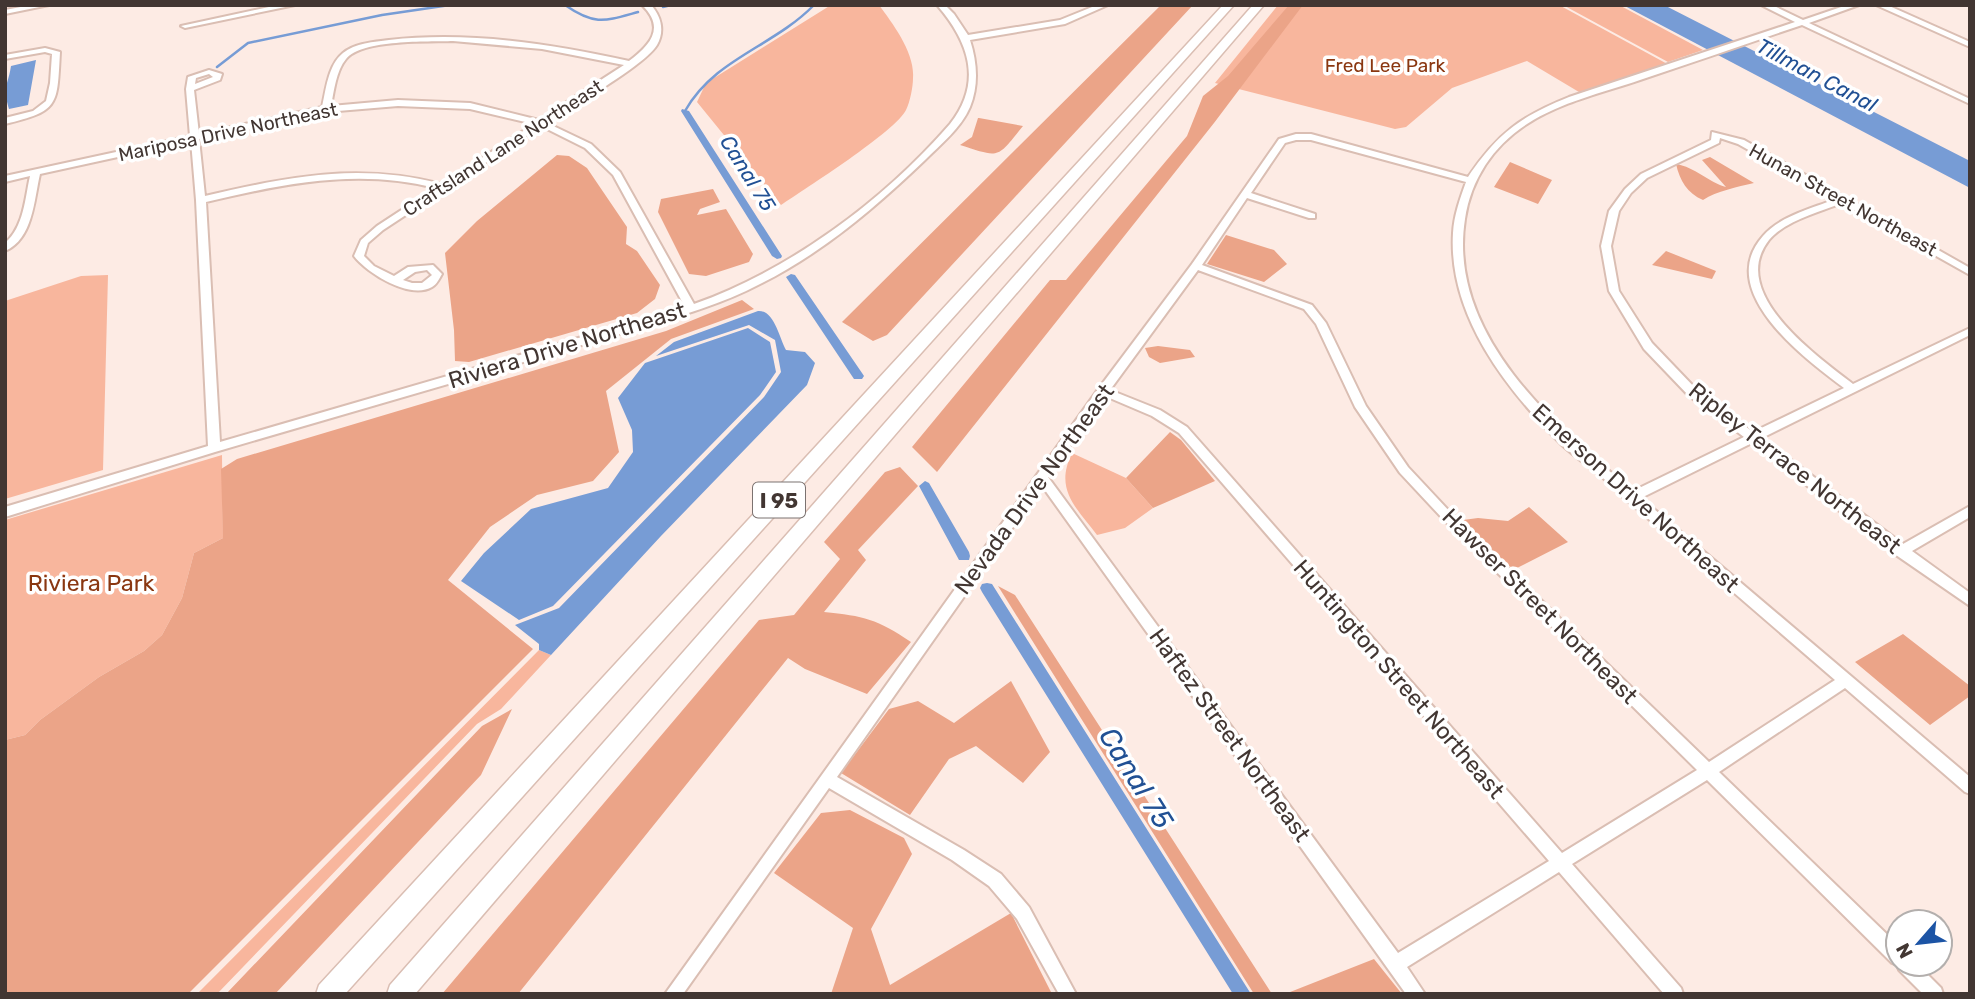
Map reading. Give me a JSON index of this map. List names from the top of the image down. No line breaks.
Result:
{"streets":{"highway":["I 95"],"street":["Mariposa Drive Northeast","Craftsland Lane Northeast","Hunan Street Northeast","Riviera Drive Northeast","Ripley Terrace Northeast","Nevada Drive Northeast","Emerson Drive Northeast","Hawser Street Northeast","Huntington Street Northeast","Haftez Street Northeast"]},"crossings":[["Mariposa Drive Northeast","Craftsland Lane Northeast"],["Mariposa Drive Northeast","Riviera Drive Northeast"],["Hunan Street Northeast","Ripley Terrace Northeast"],["Nevada Drive Northeast","Emerson Drive Northeast"],["Nevada Drive Northeast","Hawser Street Northeast"],["Nevada Drive Northeast","Huntington Street Northeast"],["Nevada Drive Northeast","Haftez Street Northeast"]],"water":["Tillman Canal","Canal 75"],"parks":["Fred Lee Park","Riviera Park"],"north":"bottom left"}
